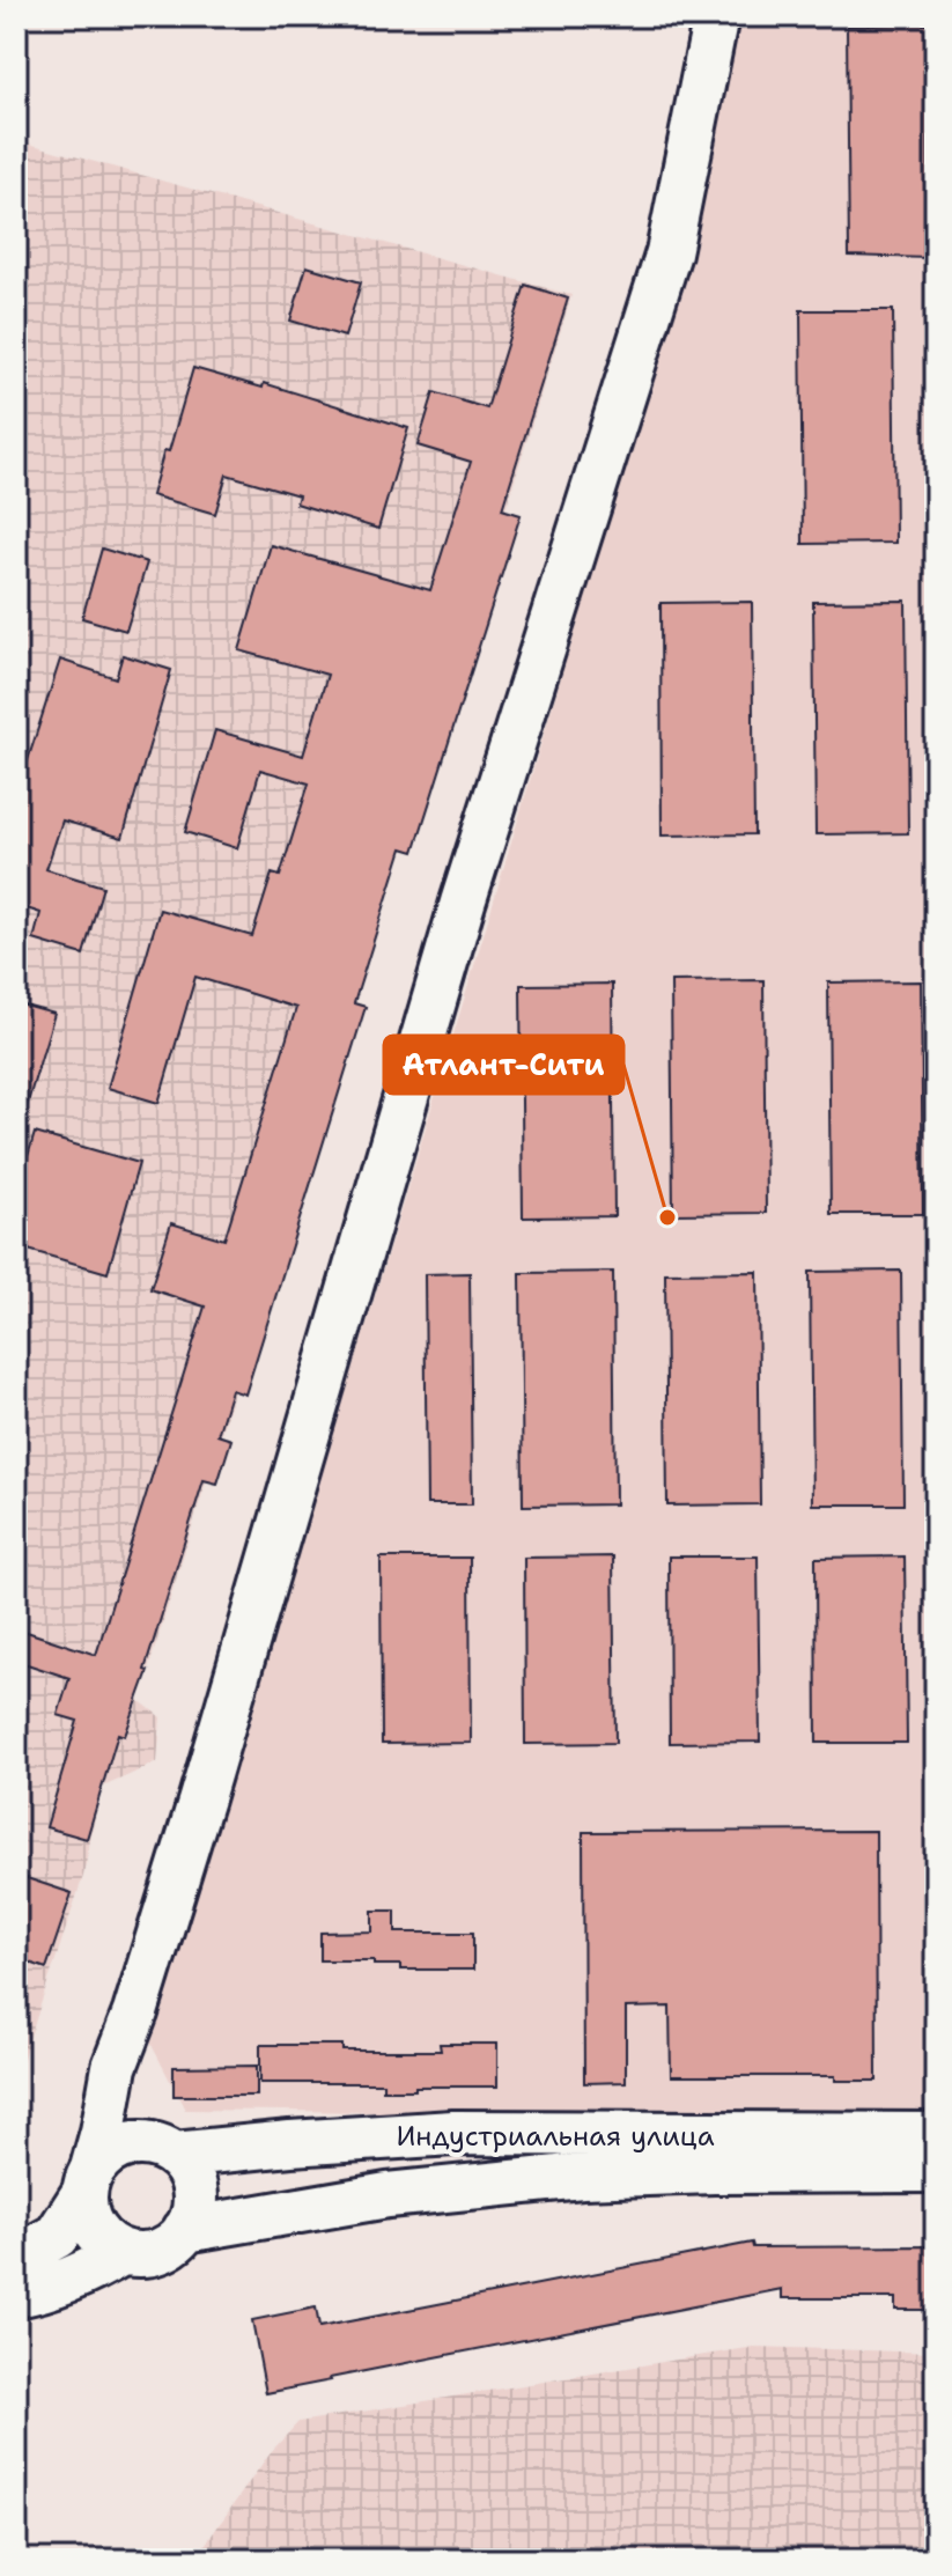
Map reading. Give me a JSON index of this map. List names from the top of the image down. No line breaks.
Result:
{"streets":{"street":["Индустриальная улица"]},"places":["Атлант-Сити"]}
